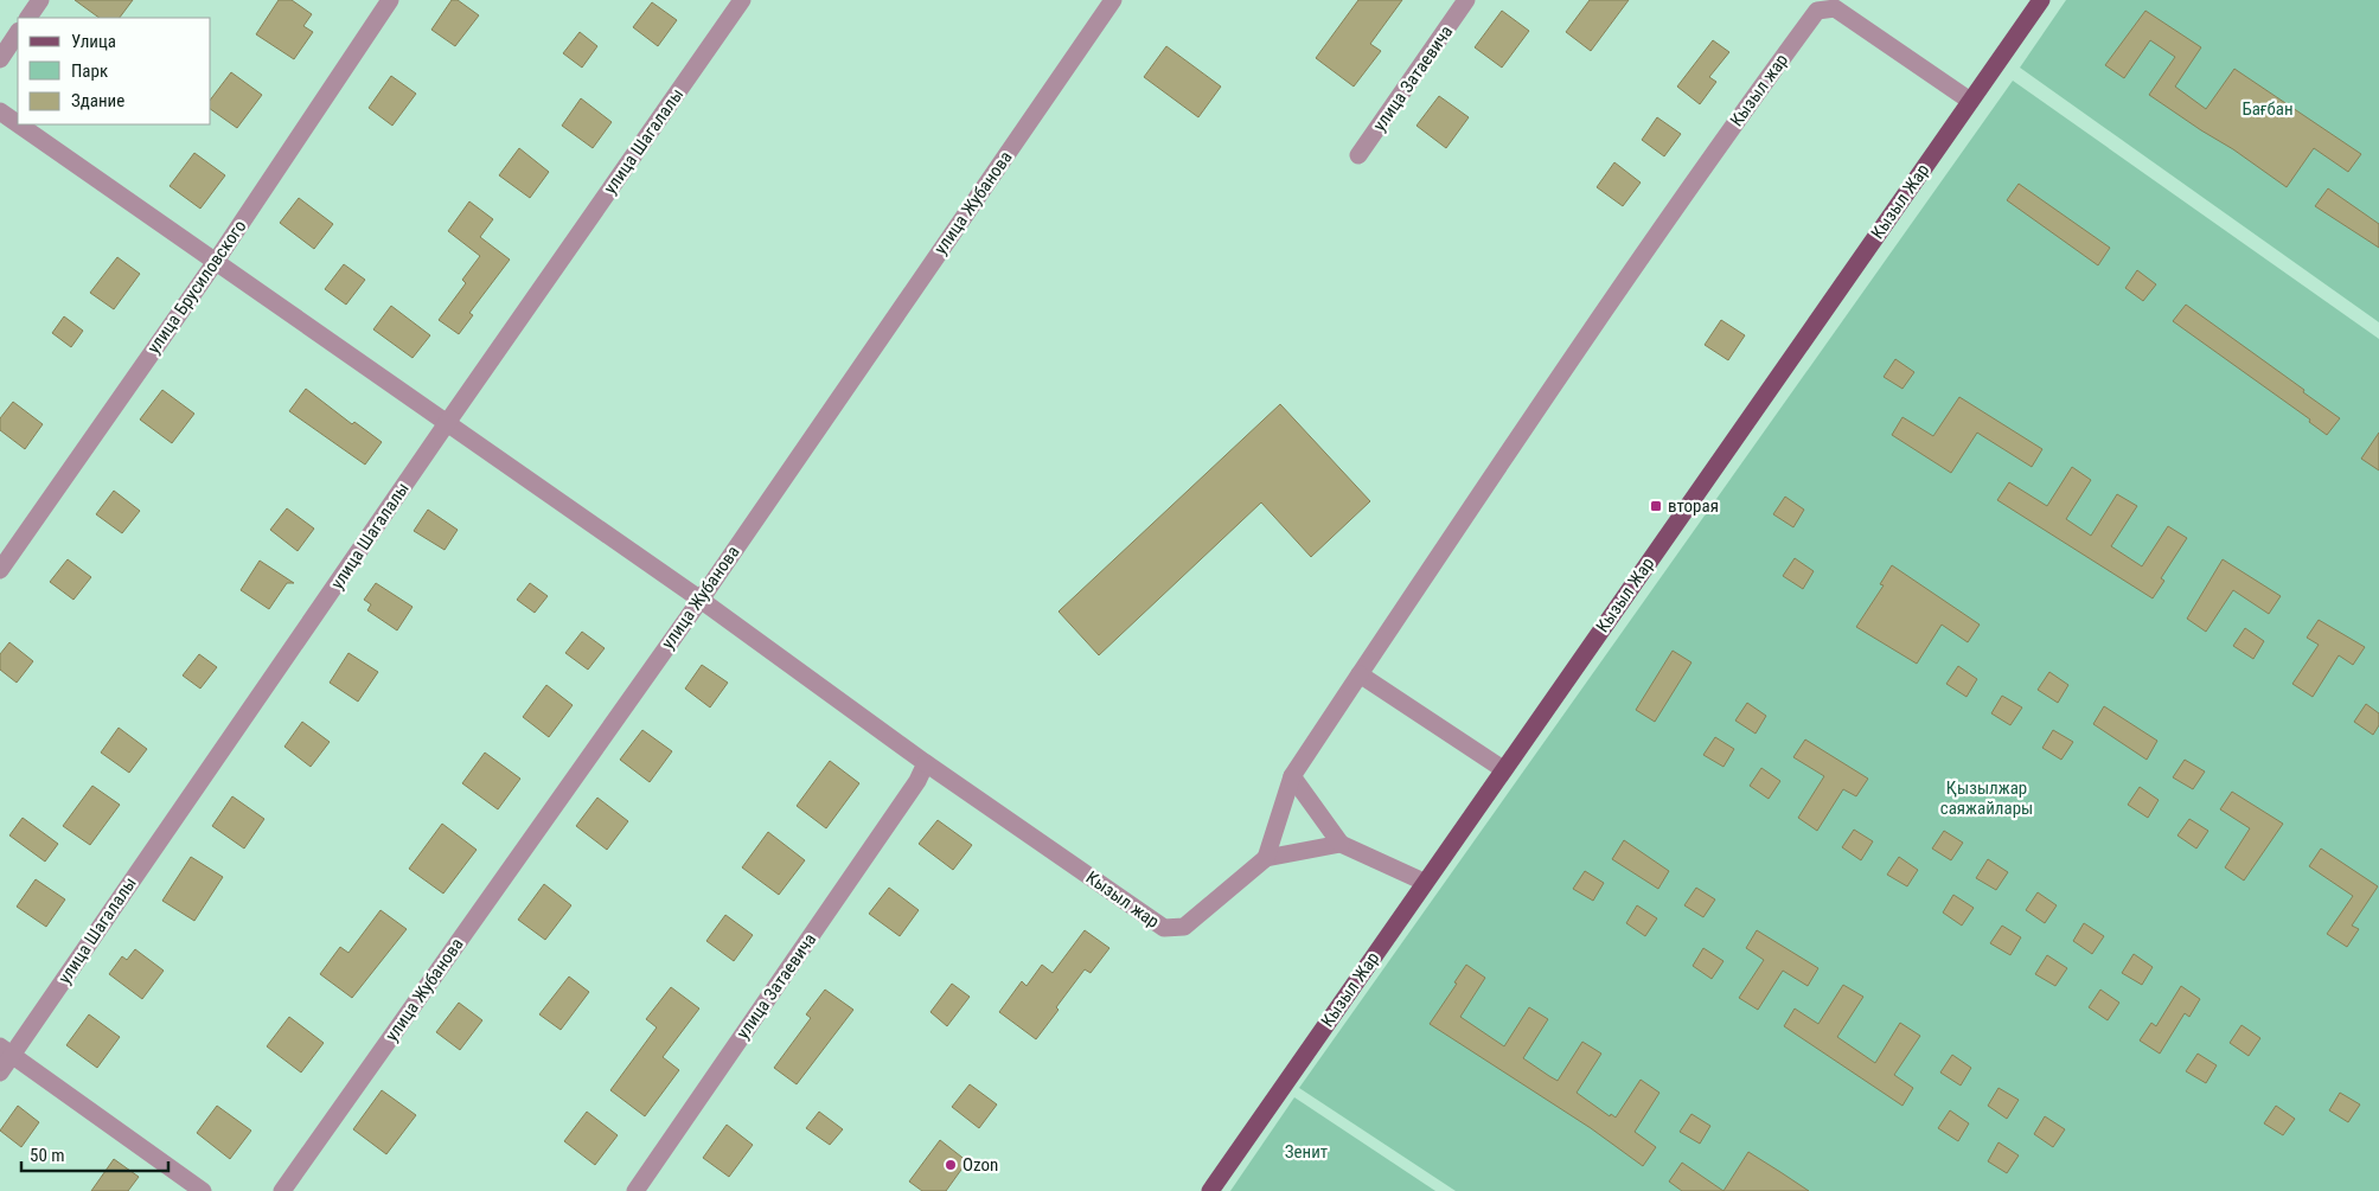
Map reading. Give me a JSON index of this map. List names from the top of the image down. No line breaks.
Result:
{"streets":{"main road":["Кызыл Жар"],"street":["улица Затаевича","Кызыл жар","улица Шагалалы","улица Жубанова","улица Брусиловского"]},"crossings":[["улица Затаевича","Кызыл жар"],["Кызыл жар","улица Шагалалы"],["Кызыл жар","Кызыл Жар"],["Кызыл жар","улица Жубанова"],["Кызыл жар","улица Брусиловского"]],"parks":["Бағбан","Қызылжар саяжайлары","Зенит"],"places":{"transit":["вторая"],"other":["Ozon"]},"legend":["Улица","Парк","Здание"],"scale_bar":"50 m"}
